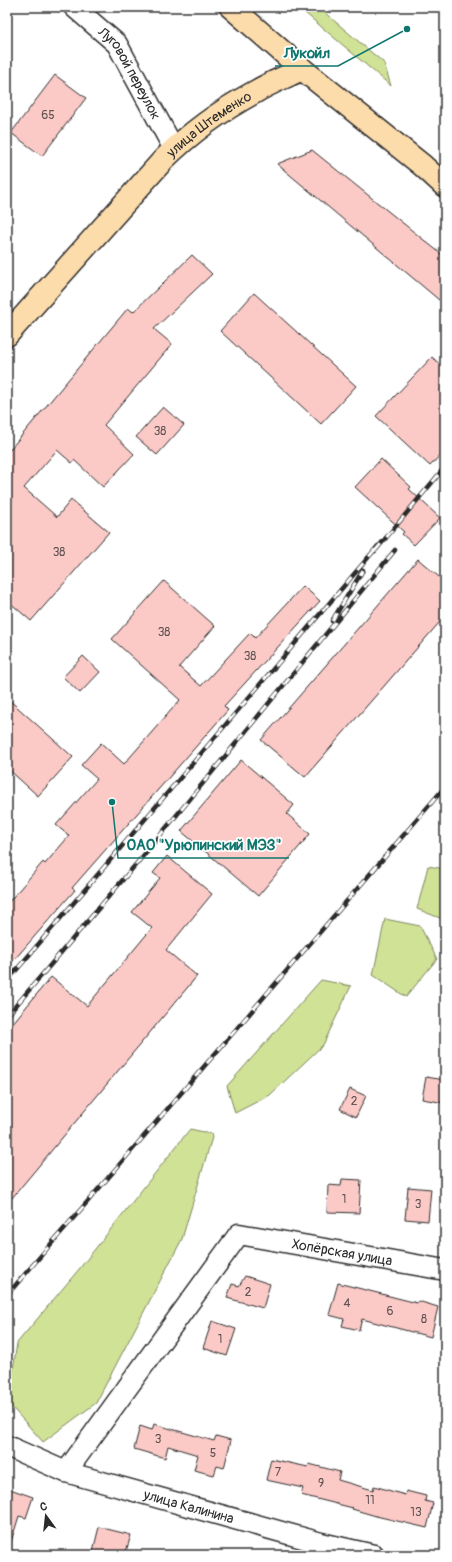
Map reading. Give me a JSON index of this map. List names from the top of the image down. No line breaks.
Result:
{"streets":{"main road":["улица Штеменко"],"street":["Луговой переулок","Хопёрская улица","улица Калинина"]},"crossings":[["Луговой переулок","улица Штеменко"],["Хопёрская улица","улица Калинина"]],"places":["Лукойл","ОАО \"Урюпинский МЭЗ\""],"house_numbers":["65","38","38","38","38","2","1","3","2","4","6","8","1","3","5","7","9","11","13"],"north":"top"}
